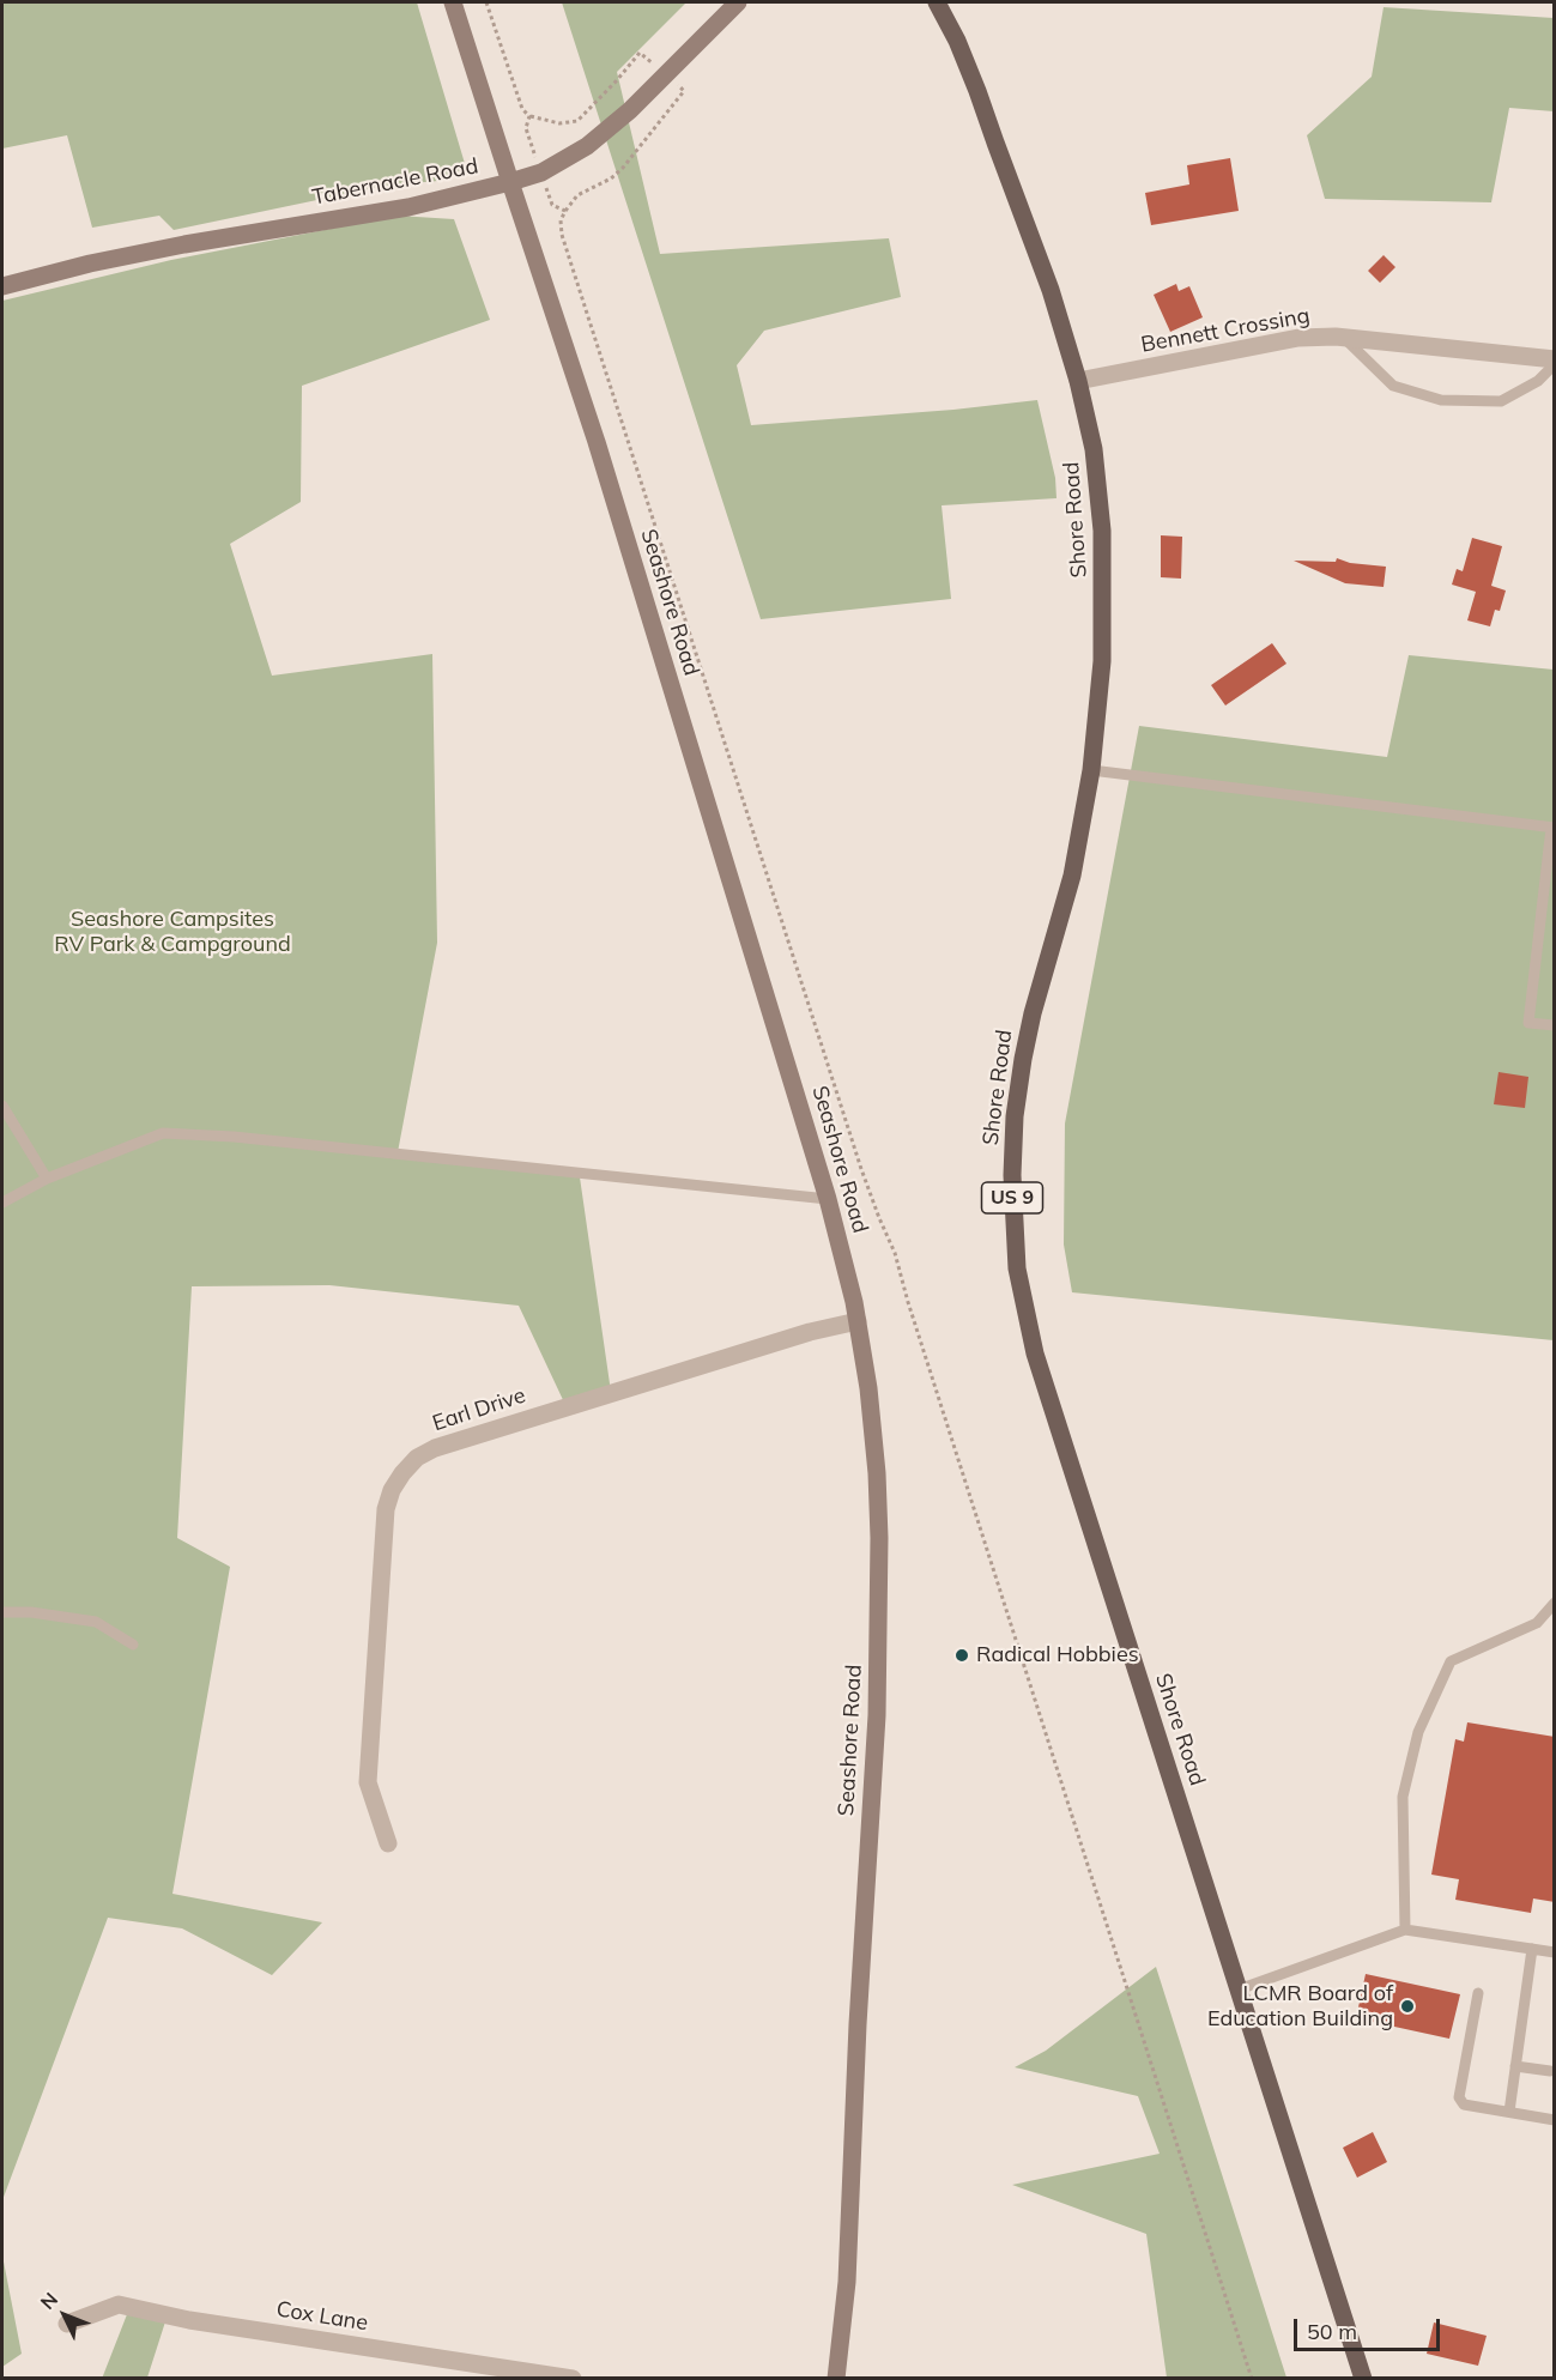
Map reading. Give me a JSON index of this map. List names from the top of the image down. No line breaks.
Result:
{"streets":{"main road":["Shore Road","US 9"],"street":["Tabernacle Road","Bennett Crossing","Seashore Road","Earl Drive","Cox Lane"]},"crossings":[["Tabernacle Road","Seashore Road"],["Bennett Crossing","Shore Road"],["Seashore Road","Earl Drive"]],"parks":["Seashore Campsites RV Park & Campground"],"places":["Radical Hobbies","LCMR Board of Education Building"],"scale_bar":"50 m","north":"top left"}
